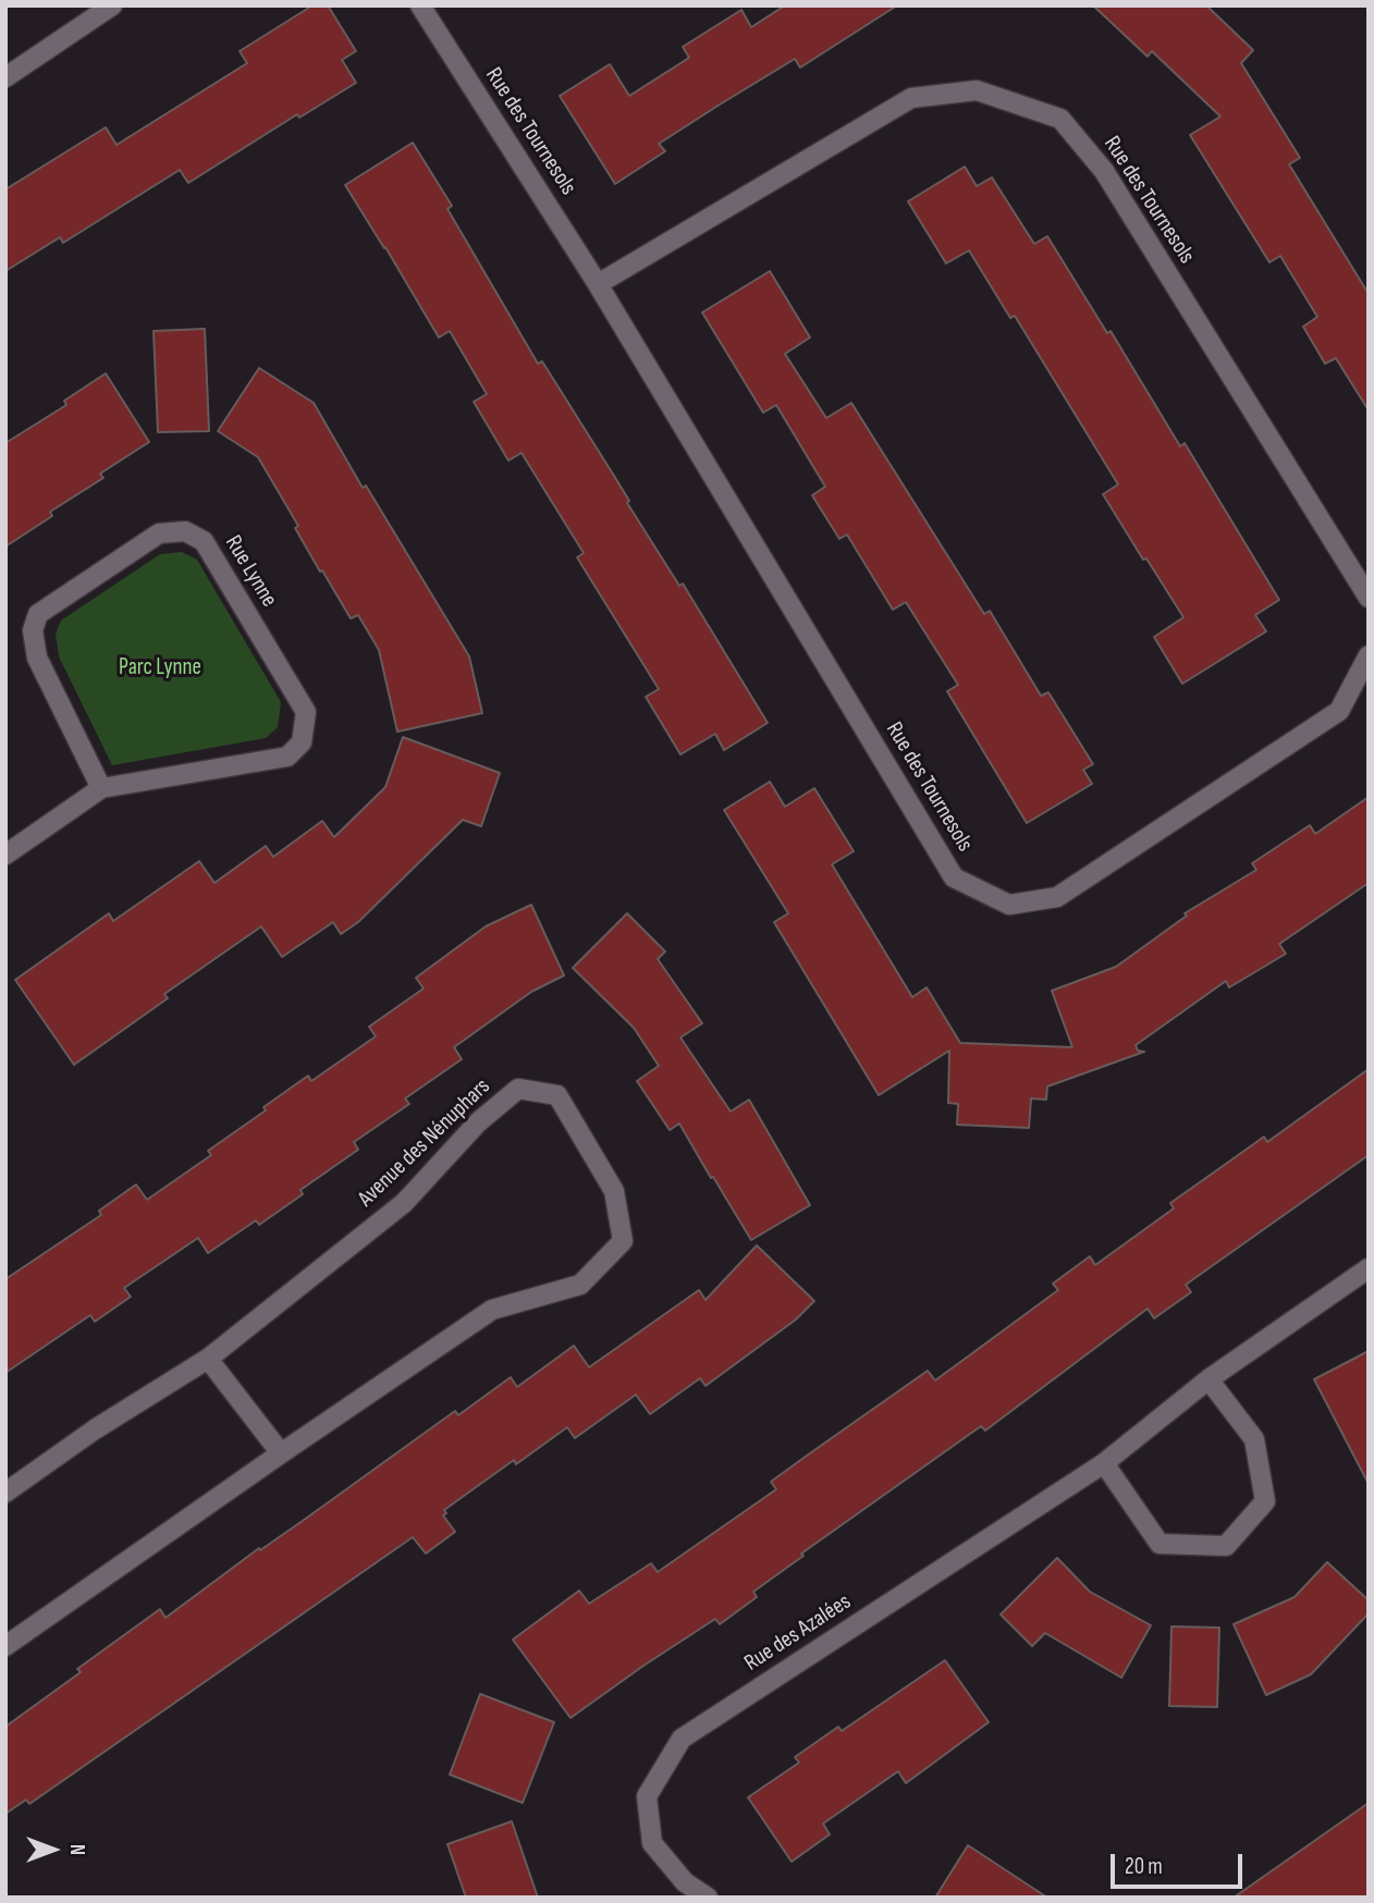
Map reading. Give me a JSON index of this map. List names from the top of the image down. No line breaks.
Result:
{"streets":{"street":["Rue des Tournesols","Rue Lynne","Avenue des Nénuphars","Rue des Azalées"]},"parks":["Parc Lynne"],"scale_bar":"20 m","north":"right"}
